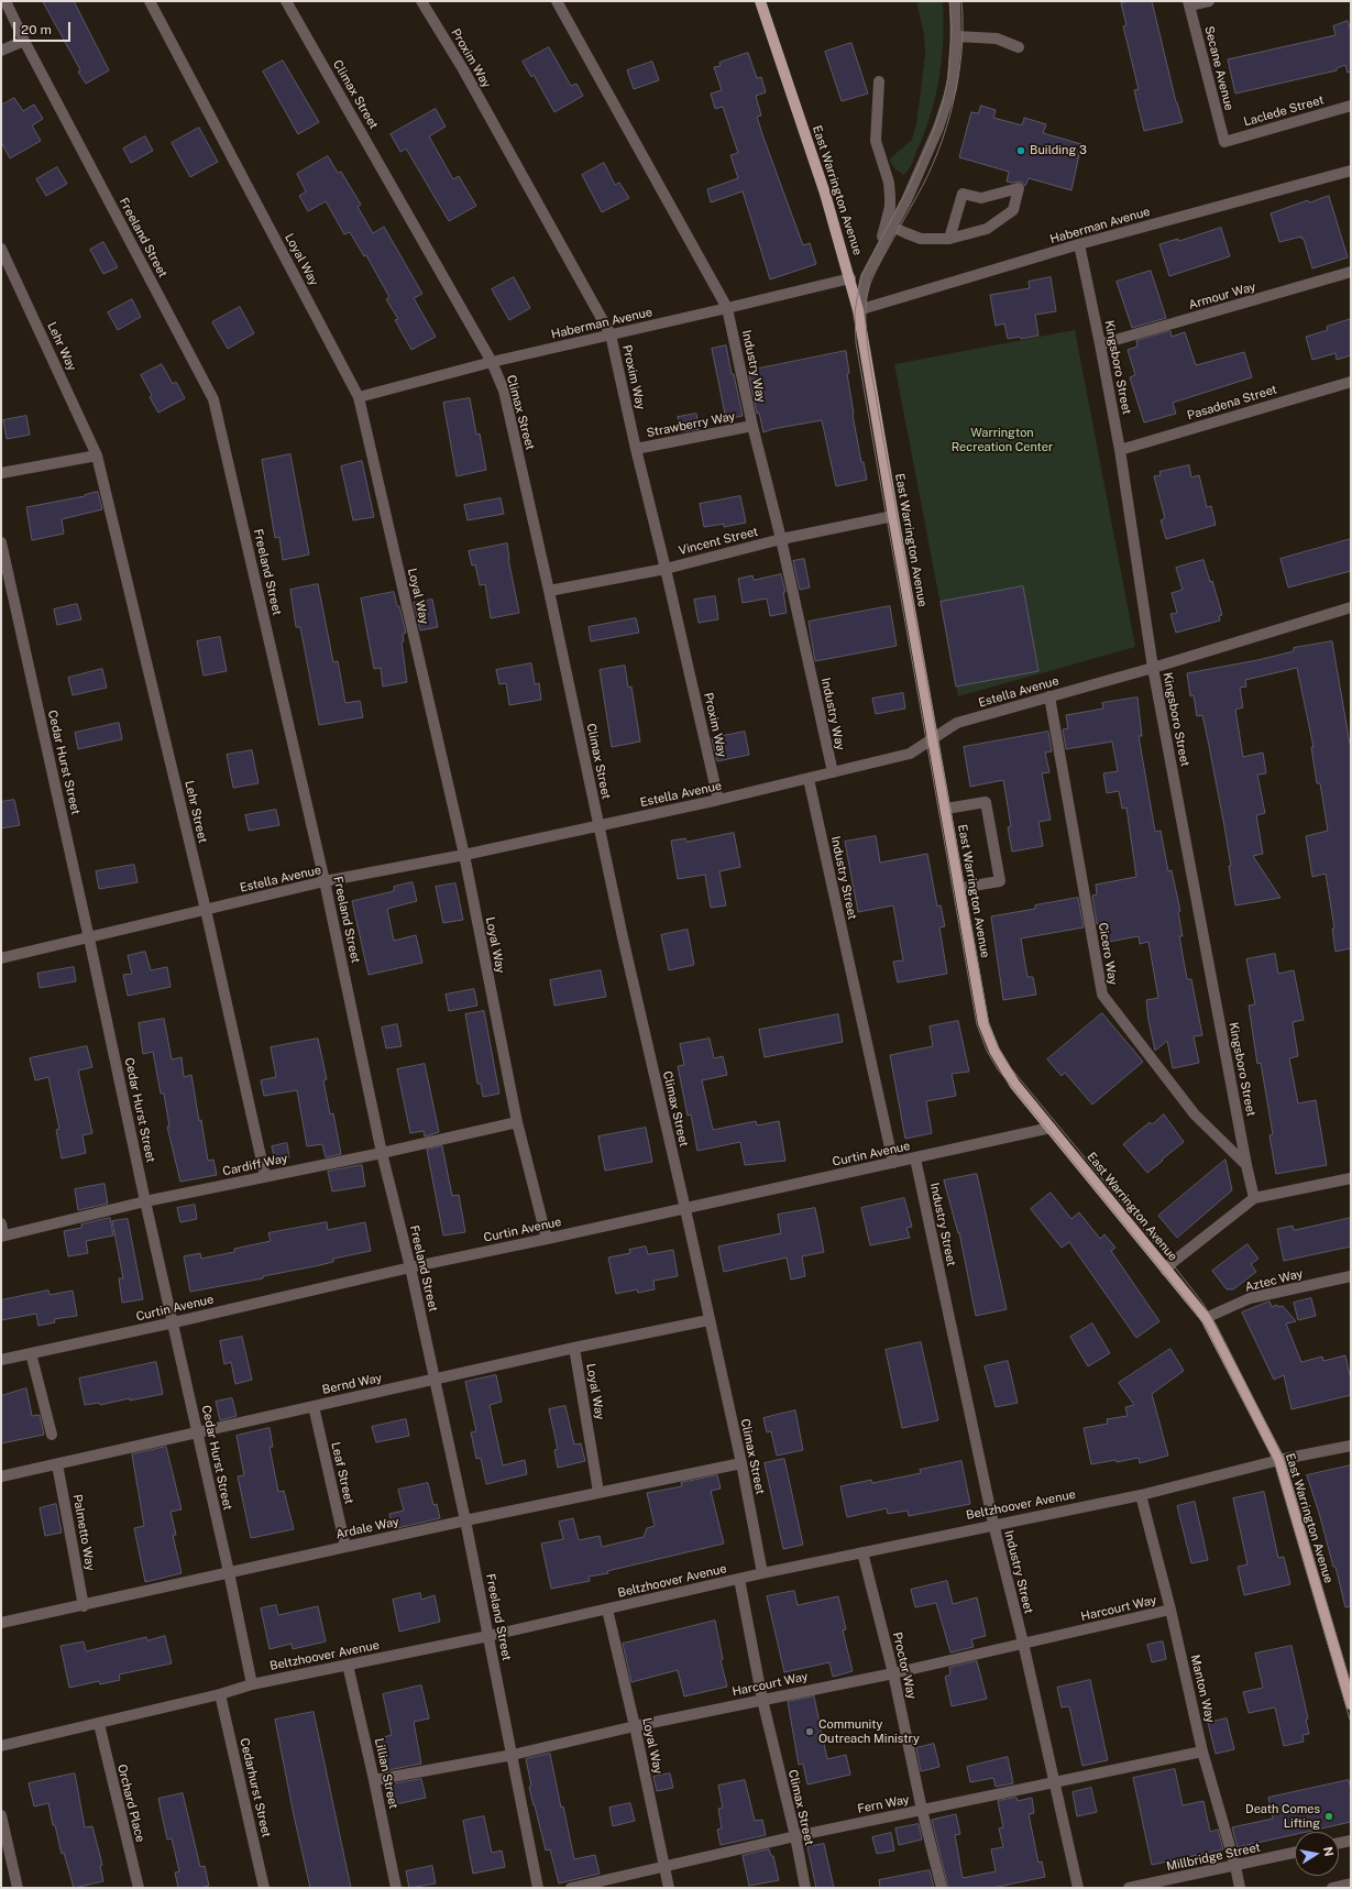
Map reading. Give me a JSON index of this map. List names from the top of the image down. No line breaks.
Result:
{"streets":{"main road":["East Warrington Avenue"],"street":["Proxim Way","Secane Avenue","Climax Street","Laclede Street","Haberman Avenue","Freeland Street","Loyal Way","Armour Way","Lehr Way","Industry Way","Kingsboro Street","Pasadena Street","Strawberry Way","Vincent Street","Estella Avenue","Cedar Hurst Street","Lehr Street","Industry Street","Cicero Way","Curtin Avenue","Cardiff Way","Aztec Way","Bernd Way","Leaf Street","Beltzhoover Avenue","Ardale Way","Palmetto Way","Harcourt Way","Proctor Way","Manton Way","Lillian Street","Cedarhurst Street","Orchard Place","Fern Way","Millbridge Street"]},"crossings":[["Proxim Way","Haberman Avenue"],["Proxim Way","Strawberry Way"],["Proxim Way","Vincent Street"],["Proxim Way","Estella Avenue"],["Secane Avenue","Laclede Street"],["Climax Street","Haberman Avenue"],["Climax Street","Vincent Street"],["Climax Street","Estella Avenue"],["Climax Street","Curtin Avenue"],["Climax Street","Bernd Way"],["Climax Street","Beltzhoover Avenue"],["Climax Street","Ardale Way"],["Climax Street","Harcourt Way"],["Climax Street","Fern Way"],["East Warrington Avenue","Haberman Avenue"],["East Warrington Avenue","Vincent Street"],["East Warrington Avenue","Estella Avenue"],["East Warrington Avenue","Curtin Avenue"],["East Warrington Avenue","Aztec Way"],["East Warrington Avenue","Beltzhoover Avenue"],["Haberman Avenue","Loyal Way"],["Haberman Avenue","Industry Way"],["Haberman Avenue","Kingsboro Street"],["Freeland Street","Estella Avenue"],["Freeland Street","Curtin Avenue"],["Freeland Street","Cardiff Way"],["Freeland Street","Bernd Way"],["Freeland Street","Beltzhoover Avenue"],["Freeland Street","Ardale Way"],["Freeland Street","Harcourt Way"],["Loyal Way","Estella Avenue"],["Loyal Way","Curtin Avenue"],["Loyal Way","Cardiff Way"],["Loyal Way","Bernd Way"],["Loyal Way","Beltzhoover Avenue"],["Loyal Way","Ardale Way"],["Loyal Way","Harcourt Way"],["Loyal Way","Fern Way"],["Armour Way","Kingsboro Street"],["Lehr Way","Lehr Street"],["Industry Way","Strawberry Way"],["Industry Way","Vincent Street"],["Industry Way","Estella Avenue"],["Kingsboro Street","Pasadena Street"],["Kingsboro Street","Estella Avenue"],["Kingsboro Street","Cicero Way"],["Estella Avenue","Cedar Hurst Street"],["Estella Avenue","Lehr Street"],["Estella Avenue","Industry Street"],["Estella Avenue","Cicero Way"],["Cedar Hurst Street","Curtin Avenue"],["Cedar Hurst Street","Cardiff Way"],["Cedar Hurst Street","Bernd Way"],["Cedar Hurst Street","Beltzhoover Avenue"],["Cedar Hurst Street","Ardale Way"],["Lehr Street","Cardiff Way"],["Industry Street","Curtin Avenue"],["Industry Street","Beltzhoover Avenue"],["Industry Street","Harcourt Way"],["Industry Street","Fern Way"],["Bernd Way","Leaf Street"],["Bernd Way","Palmetto Way"],["Leaf Street","Ardale Way"],["Beltzhoover Avenue","Proctor Way"],["Beltzhoover Avenue","Manton Way"],["Beltzhoover Avenue","Lillian Street"],["Beltzhoover Avenue","Cedarhurst Street"],["Beltzhoover Avenue","Orchard Place"],["Ardale Way","Palmetto Way"],["Harcourt Way","Proctor Way"],["Harcourt Way","Manton Way"],["Harcourt Way","Lillian Street"],["Proctor Way","Fern Way"],["Manton Way","Fern Way"],["Manton Way","Millbridge Street"]],"parks":["Warrington Recreation Center"],"places":["Building 3","Community Outreach Ministry","Death Comes Lifting"],"scale_bar":"20 m","north":"right"}
